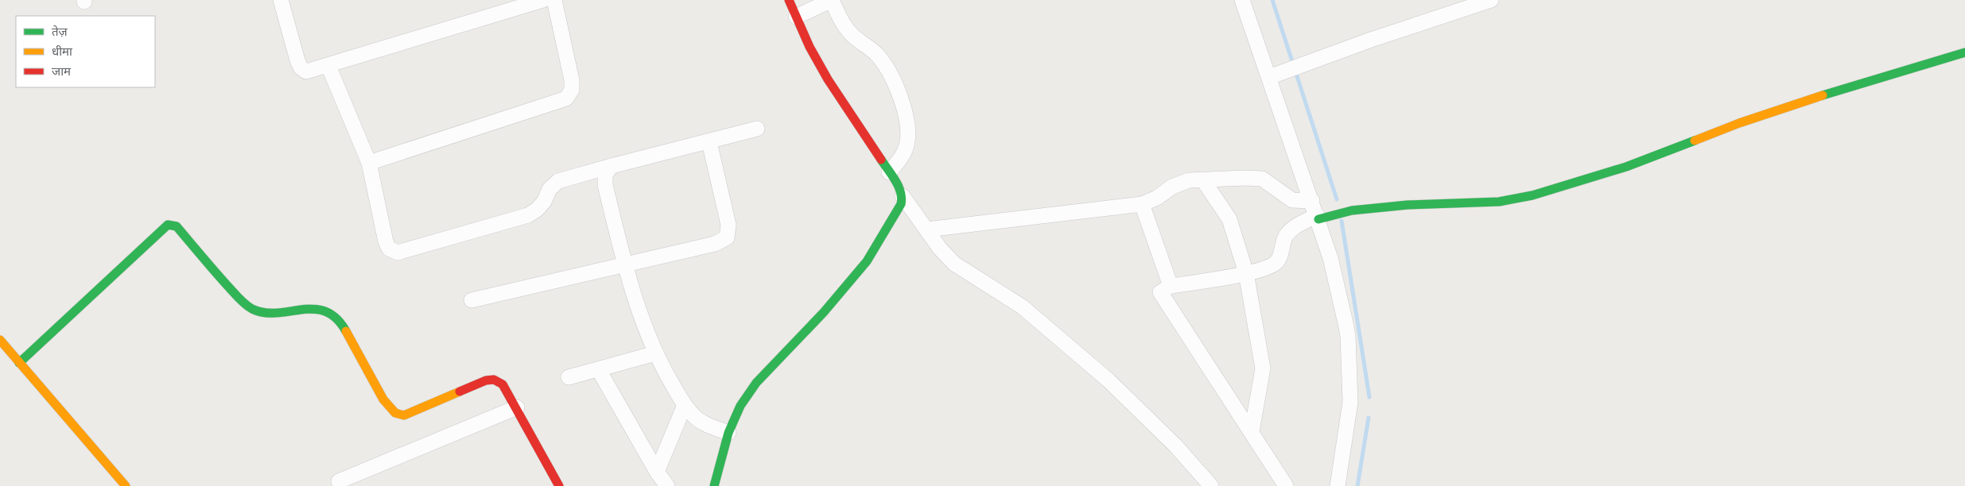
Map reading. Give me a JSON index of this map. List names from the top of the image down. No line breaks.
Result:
{"legend":["तेज़","धीमा","जाम"]}
